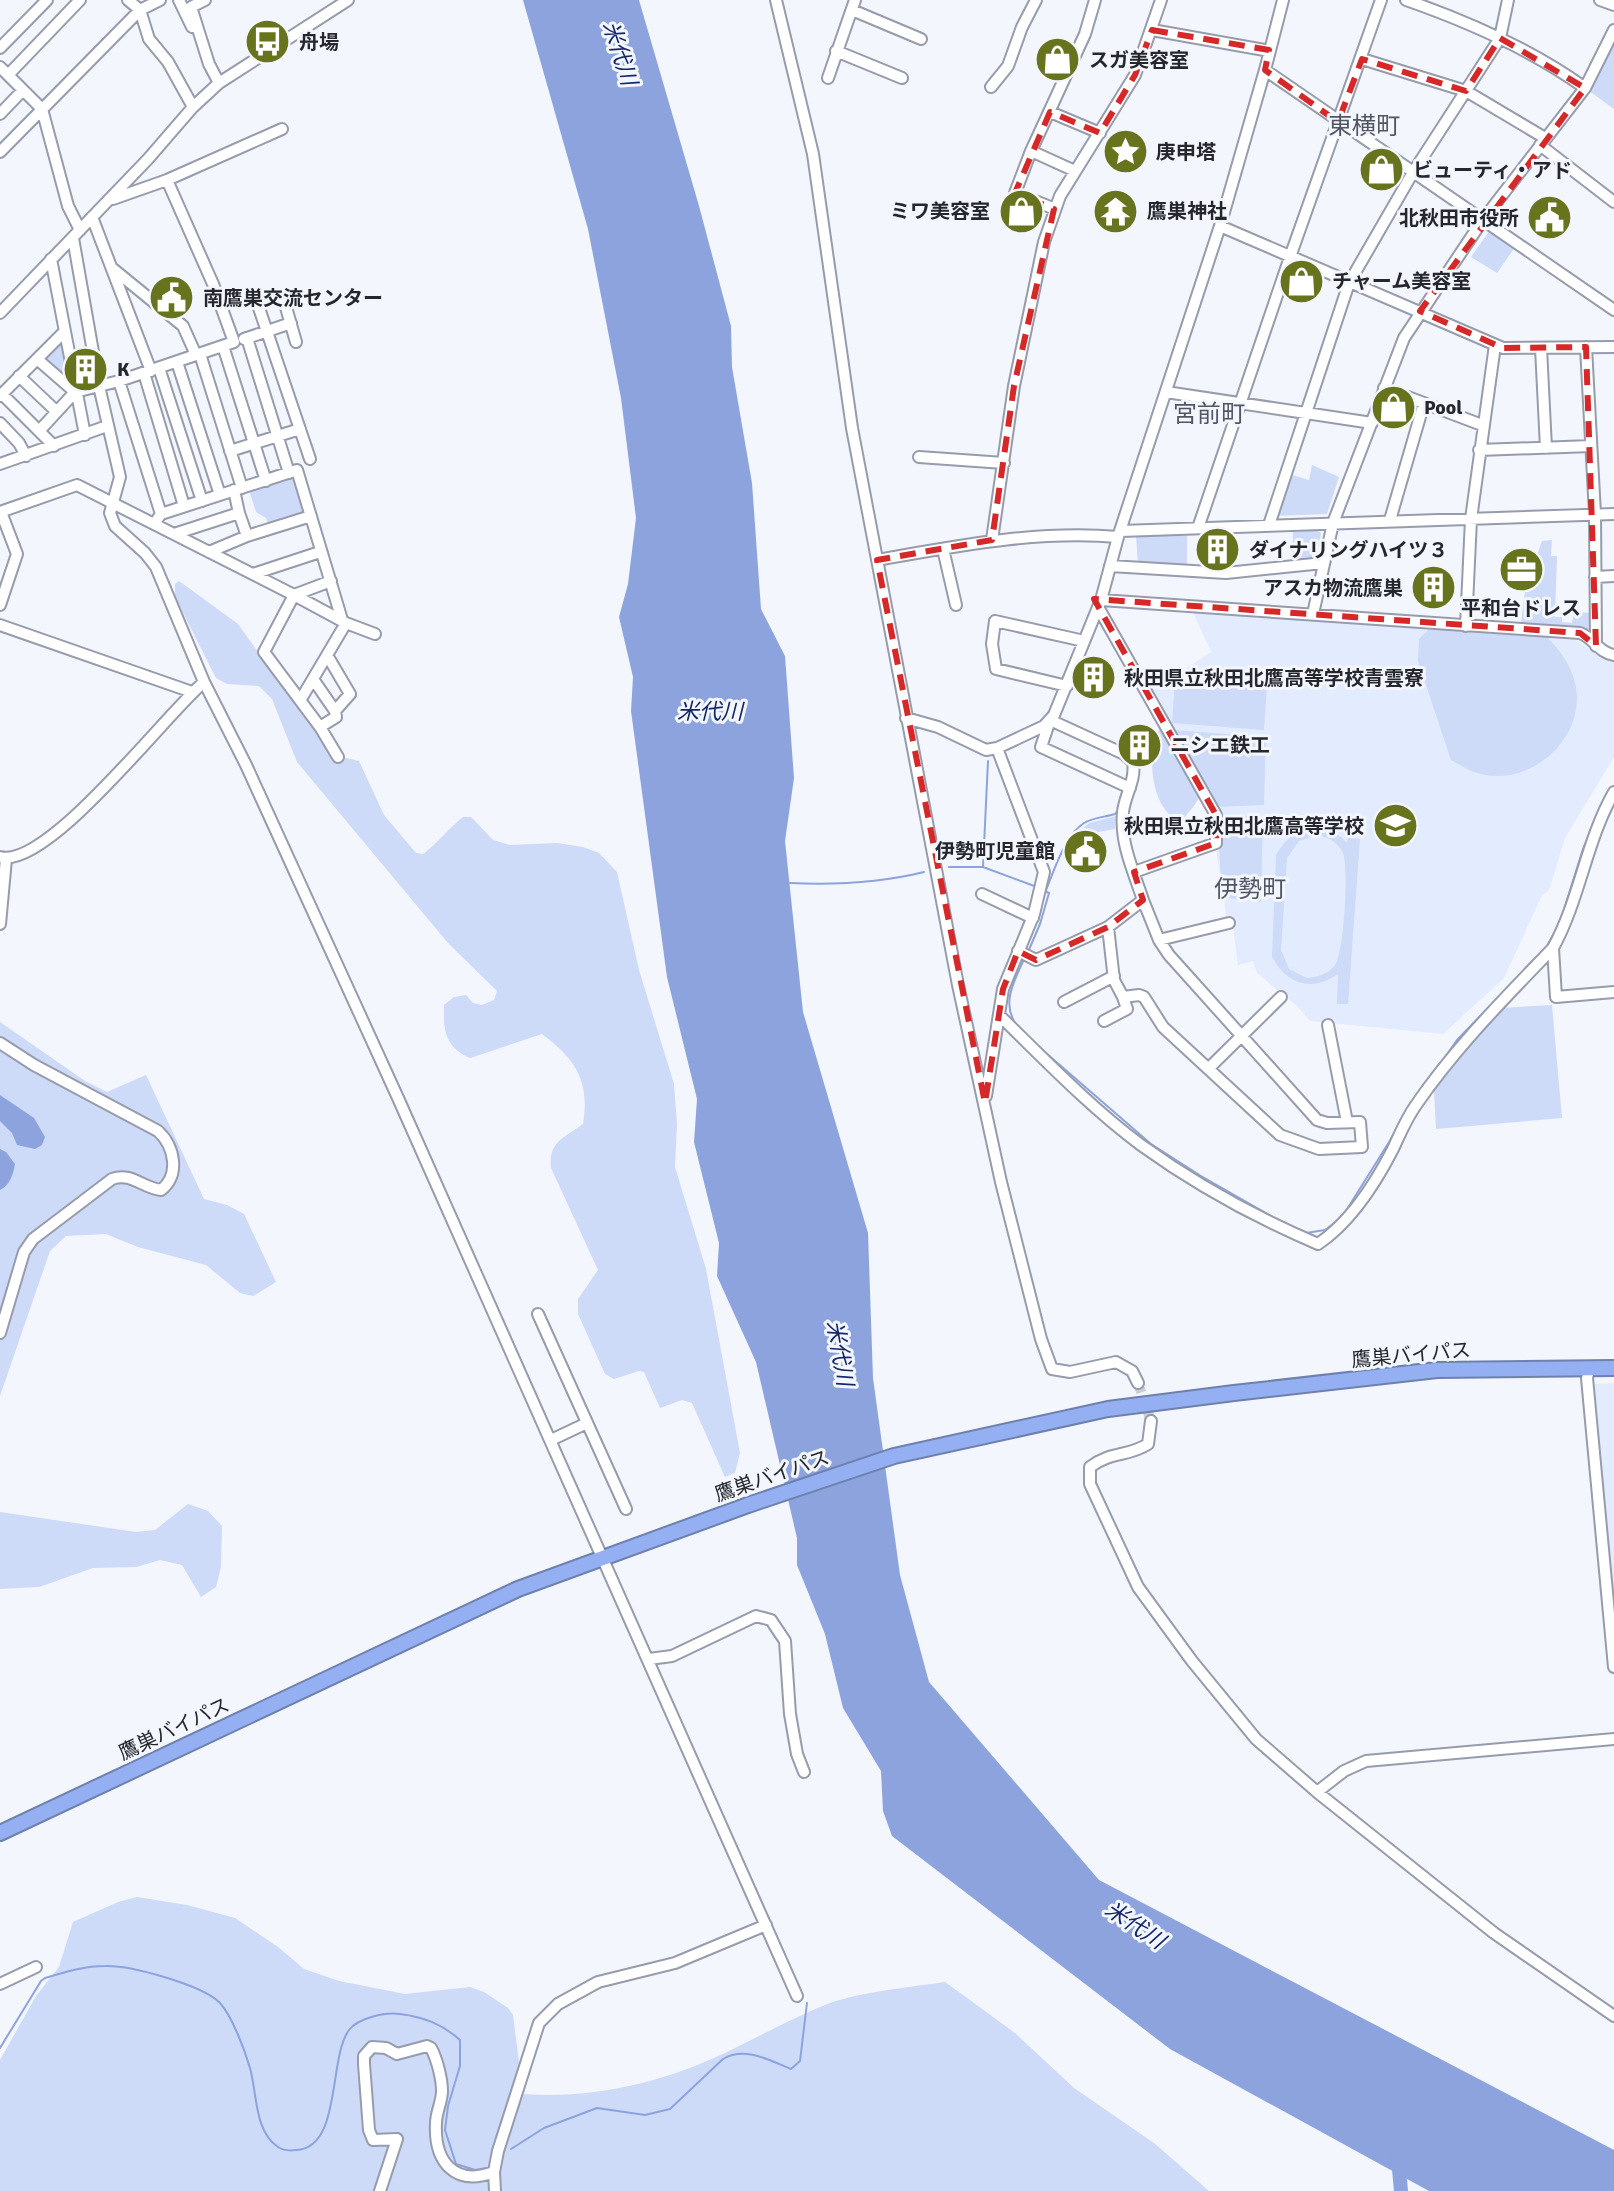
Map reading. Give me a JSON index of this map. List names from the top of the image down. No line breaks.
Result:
{"streets":{"highway":["鷹巣バイパス"]},"districts":["東横町","宮前町","伊勢町"],"water":["米代川"],"places":{"bus stop":["舟場"],"shop":["スガ美容室","ビューティ・アド","ミワ美容室","チャーム美容室","Pool"],"place":["庚申塔"],"temple":["鷹巣神社"],"public building":["北秋田市役所","南鷹巣交流センター","伊勢町児童館"],"building":["K","ダイナリングハイツ３","アスカ物流鷹巣","秋田県立秋田北鷹高等学校青雲寮","ニシエ鉄工"],"office":["平和台ドレス"],"school or university":["秋田県立秋田北鷹高等学校"]}}
